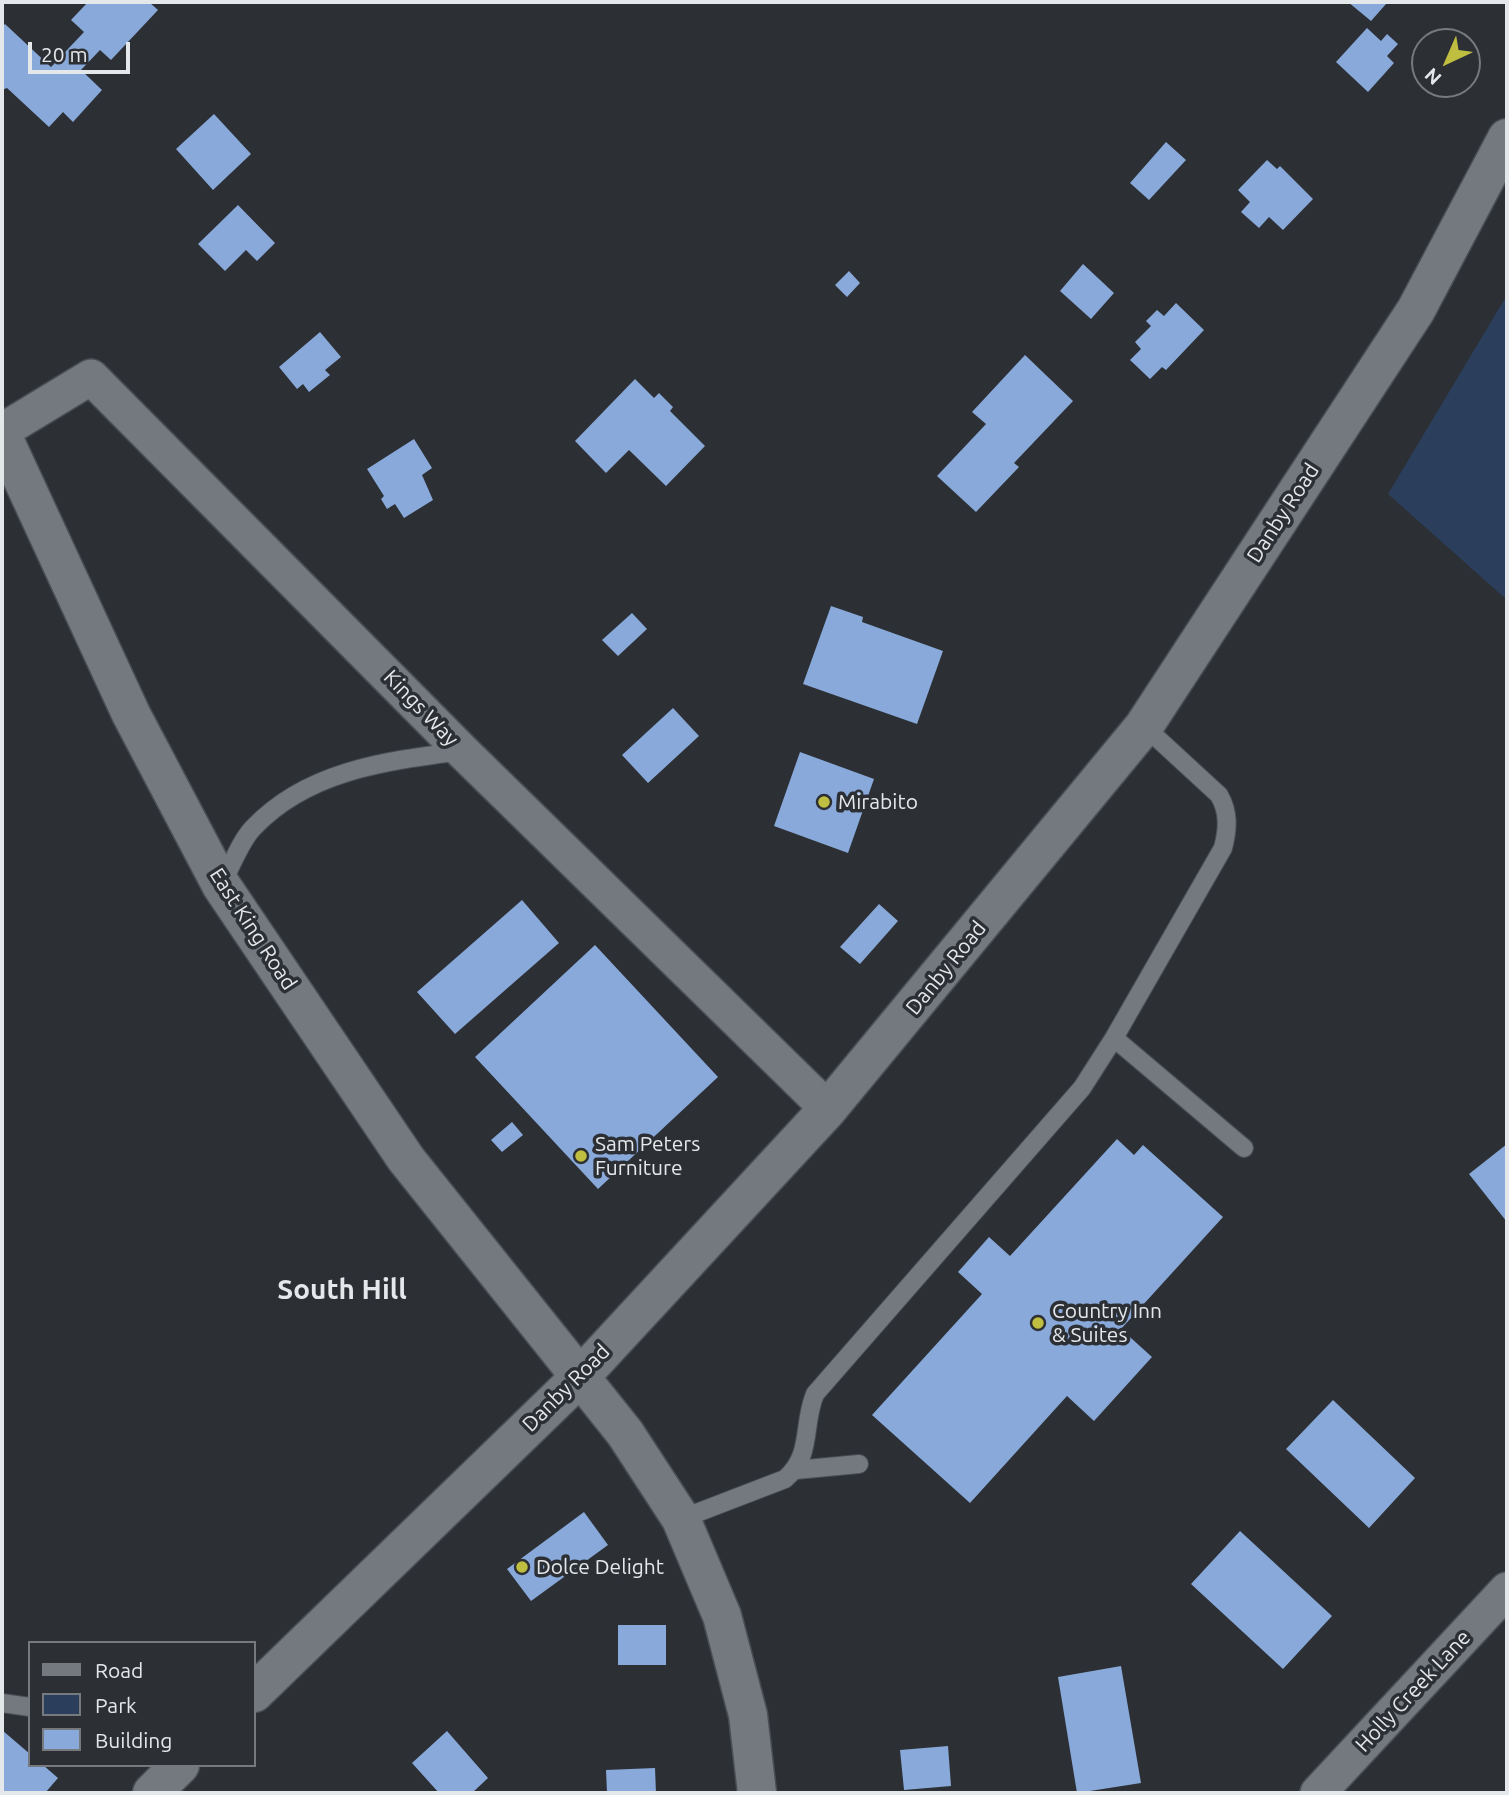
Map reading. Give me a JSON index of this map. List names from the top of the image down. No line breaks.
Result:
{"streets":{"main road":["Danby Road","East King Road"],"street":["Kings Way","Holly Creek Lane"]},"crossings":[["Danby Road","Kings Way"],["Danby Road","East King Road"],["Kings Way","East King Road"]],"districts":["South Hill"],"places":["Mirabito","Sam Peters Furniture","Country Inn & Suites","Dolce Delight"],"legend":["Road","Park","Building"],"scale_bar":"20 m","north":"bottom left"}
